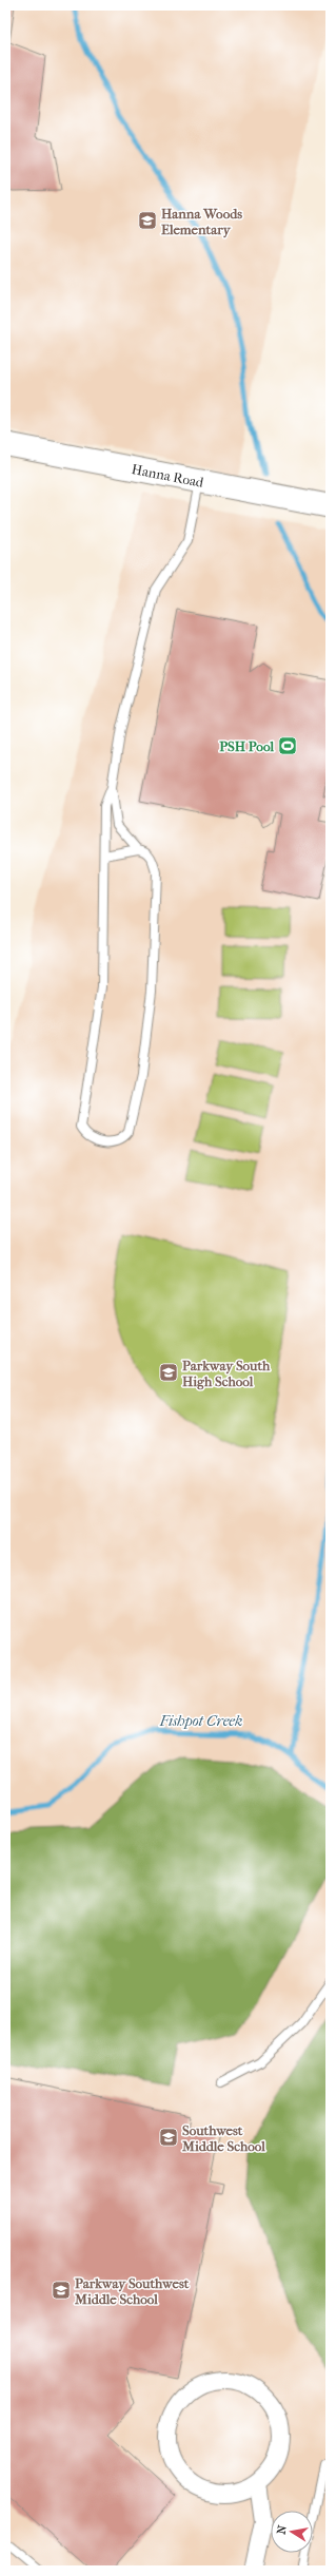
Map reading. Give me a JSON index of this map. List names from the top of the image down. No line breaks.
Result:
{"streets":{"street":["Hanna Road"]},"water":["Fishpot Creek"],"places":{"school or university":["Hanna Woods Elementary","Parkway South High School","Southwest Middle School","Parkway Southwest Middle School"],"sports":["PSH Pool"]},"north":"left"}
